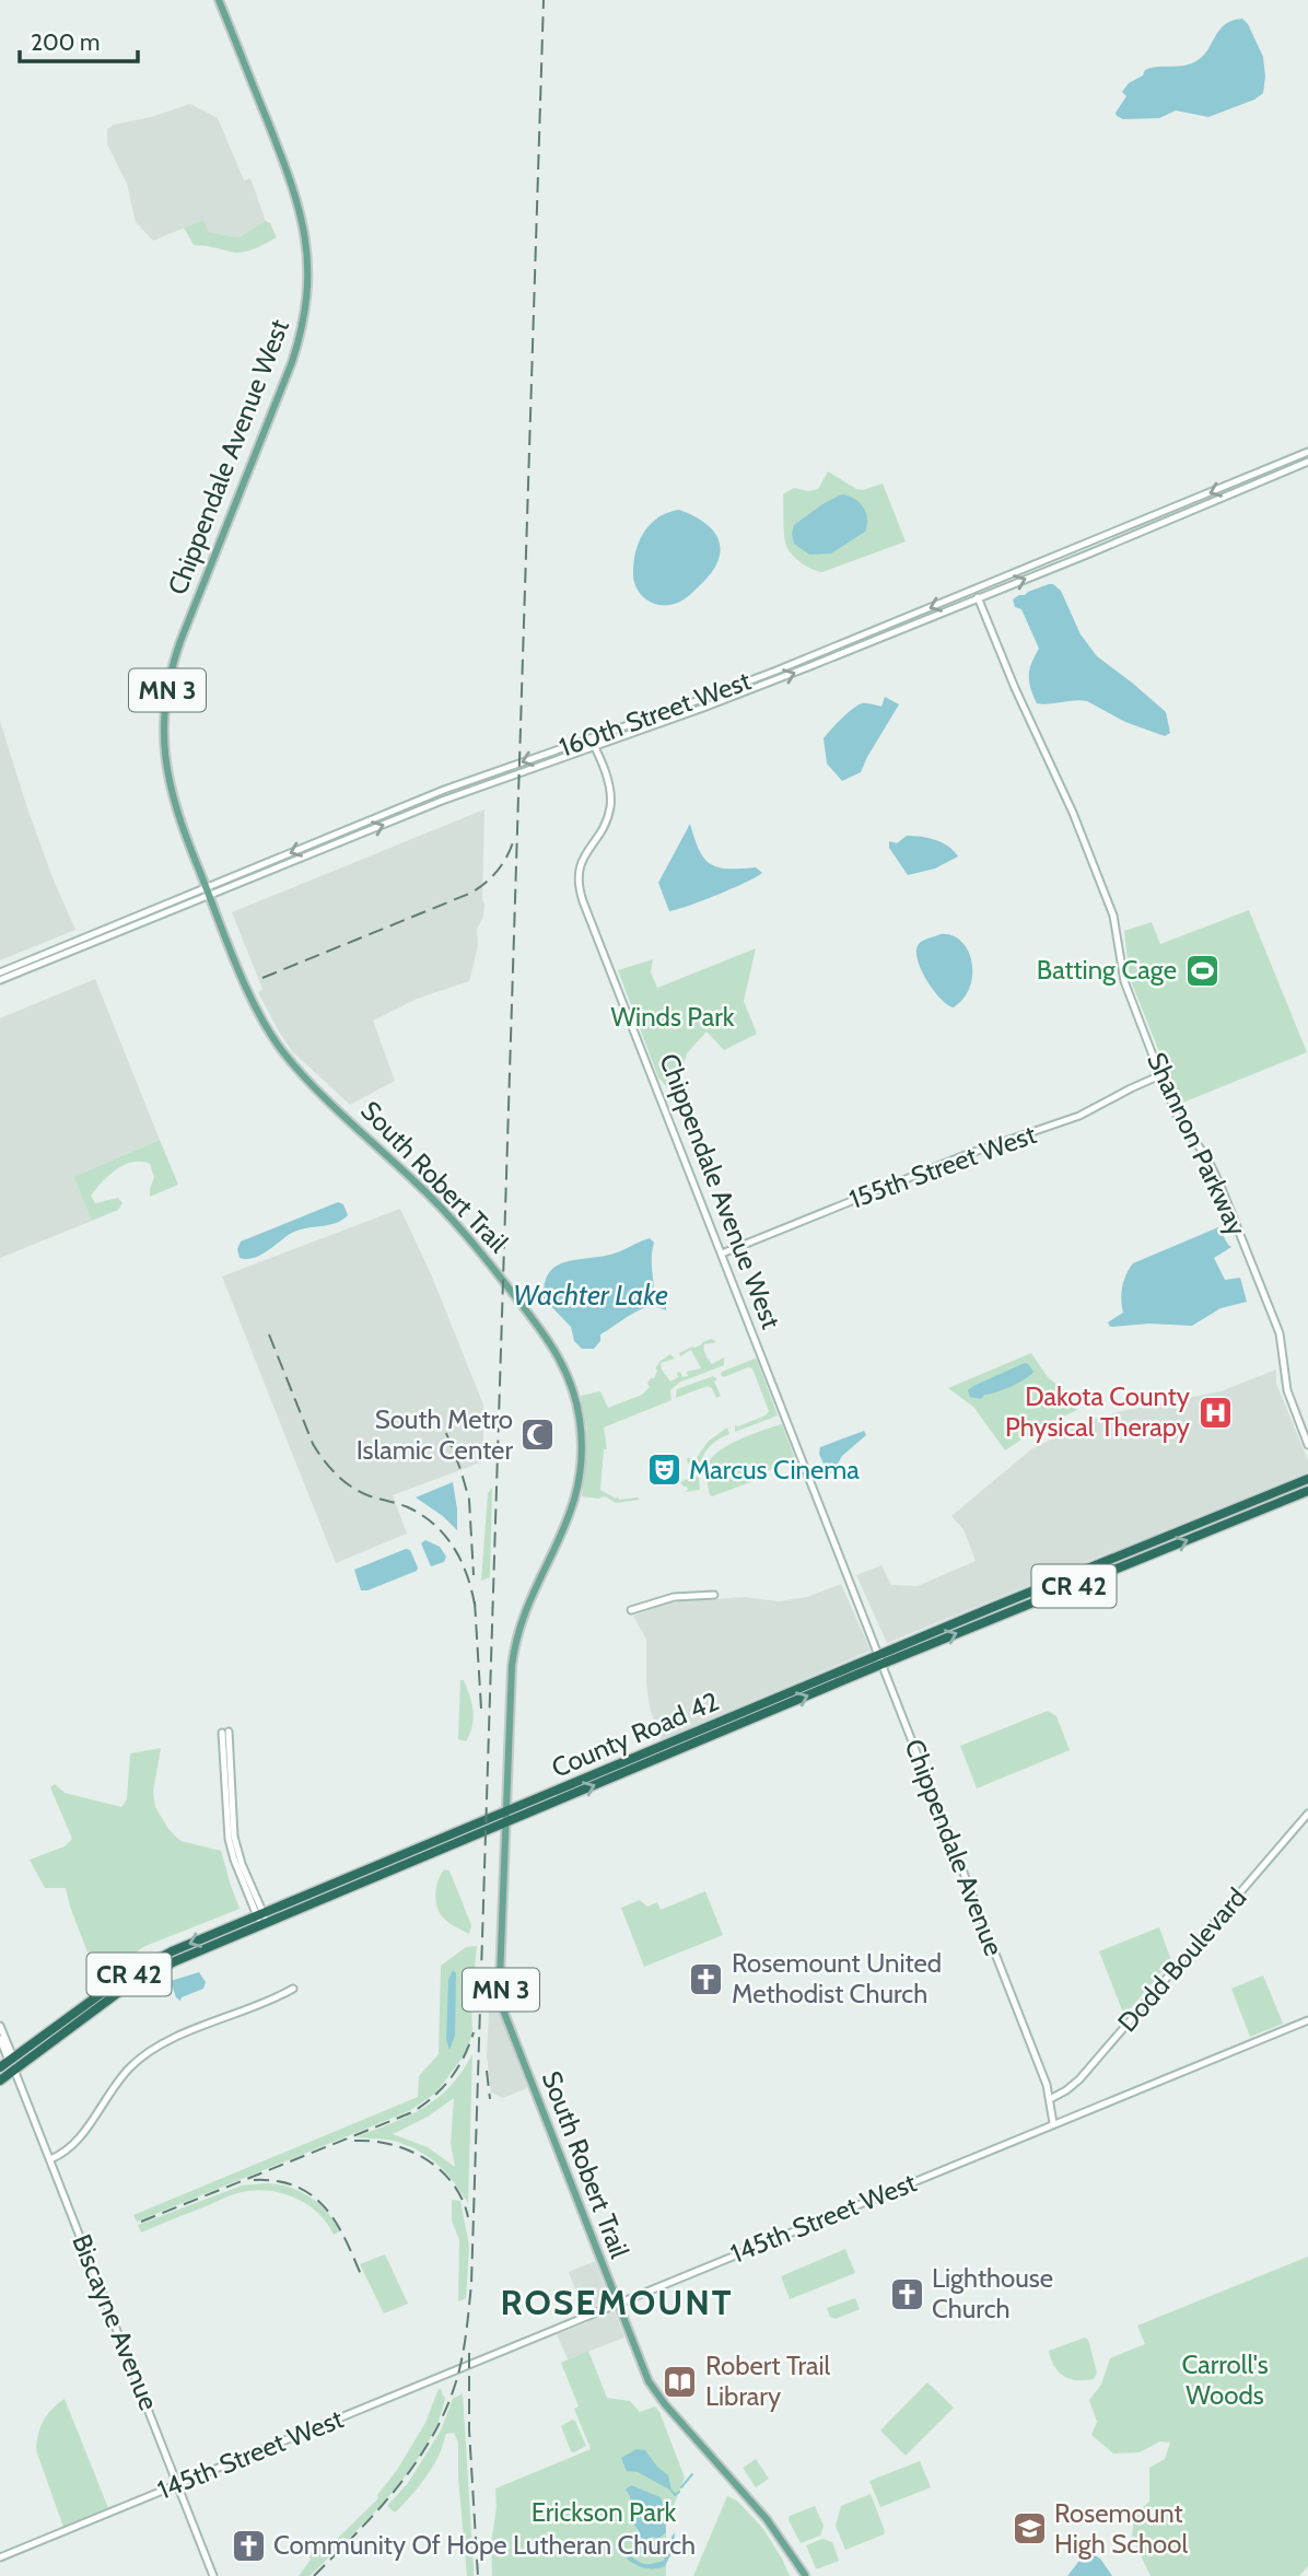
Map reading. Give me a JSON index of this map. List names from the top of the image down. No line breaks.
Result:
{"streets":{"highway":["CR 42","County Road 42"],"main road":["Chippendale Avenue West","MN 3","South Robert Trail"],"street":["160th Street West","Shannon Parkway","155th Street West","Chippendale Avenue","Dodd Boulevard","145th Street West","Biscayne Avenue"]},"crossings":[["Chippendale Avenue West","160th Street West"],["Chippendale Avenue West","155th Street West"],["Chippendale Avenue West","South Robert Trail"],["Chippendale Avenue West","Chippendale Avenue"],["MN 3","South Robert Trail"],["MN 3","County Road 42"],["160th Street West","Shannon Parkway"],["160th Street West","South Robert Trail"],["Shannon Parkway","155th Street West"],["South Robert Trail","County Road 42"],["South Robert Trail","145th Street West"],["County Road 42","Chippendale Avenue"],["County Road 42","Biscayne Avenue"],["Chippendale Avenue","Dodd Boulevard"],["Chippendale Avenue","145th Street West"],["145th Street West","Biscayne Avenue"]],"districts":["ROSEMOUNT"],"water":["Wachter Lake"],"parks":["Winds Park","Carroll's Woods","Erickson Park"],"places":{"sports":["Batting Cage"],"hospital":["Dakota County Physical Therapy"],"mosque":["South Metro Islamic Center"],"theatre":["Marcus Cinema"],"church":["Rosemount United Methodist Church","Lighthouse Church","Community Of Hope Lutheran Church"],"library":["Robert Trail Library"],"school or university":["Rosemount High School"]},"scale_bar":"200 m"}
